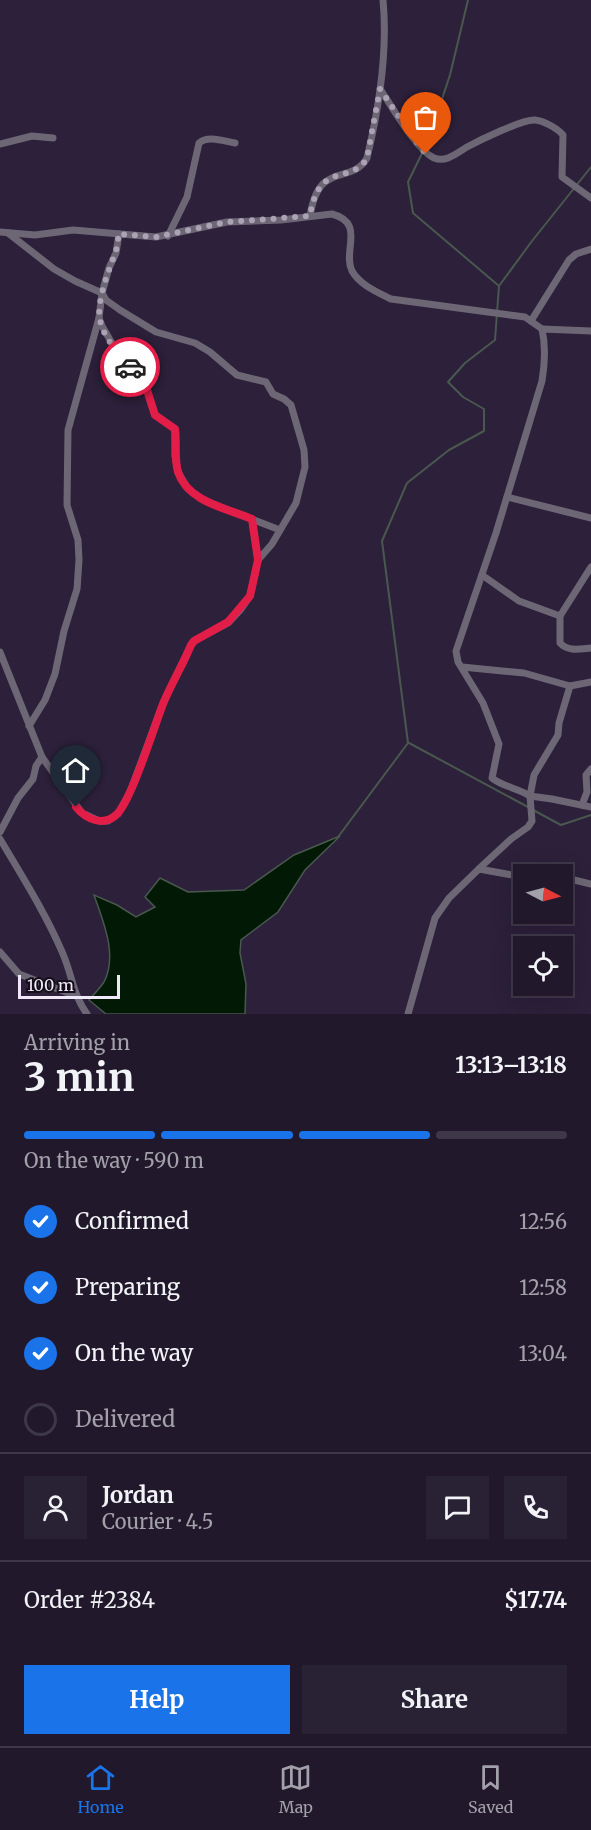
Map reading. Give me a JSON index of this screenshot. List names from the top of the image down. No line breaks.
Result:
{"scale_bar":"100 m","north":"right","page":{"scale":"100 m","heading":["3 min","Arriving in","13:13–13:18"],"panel":["Jordan","Courier · 4.5","Order #2384","$17.74"],"bar":"On the way · 590 m","list":[["Confirmed","12:56"],["Preparing","12:58"],["On the way","13:04"],"Delivered"],"buttons":["Help","Share"],"tabs":["Home","Map","Saved"]}}
